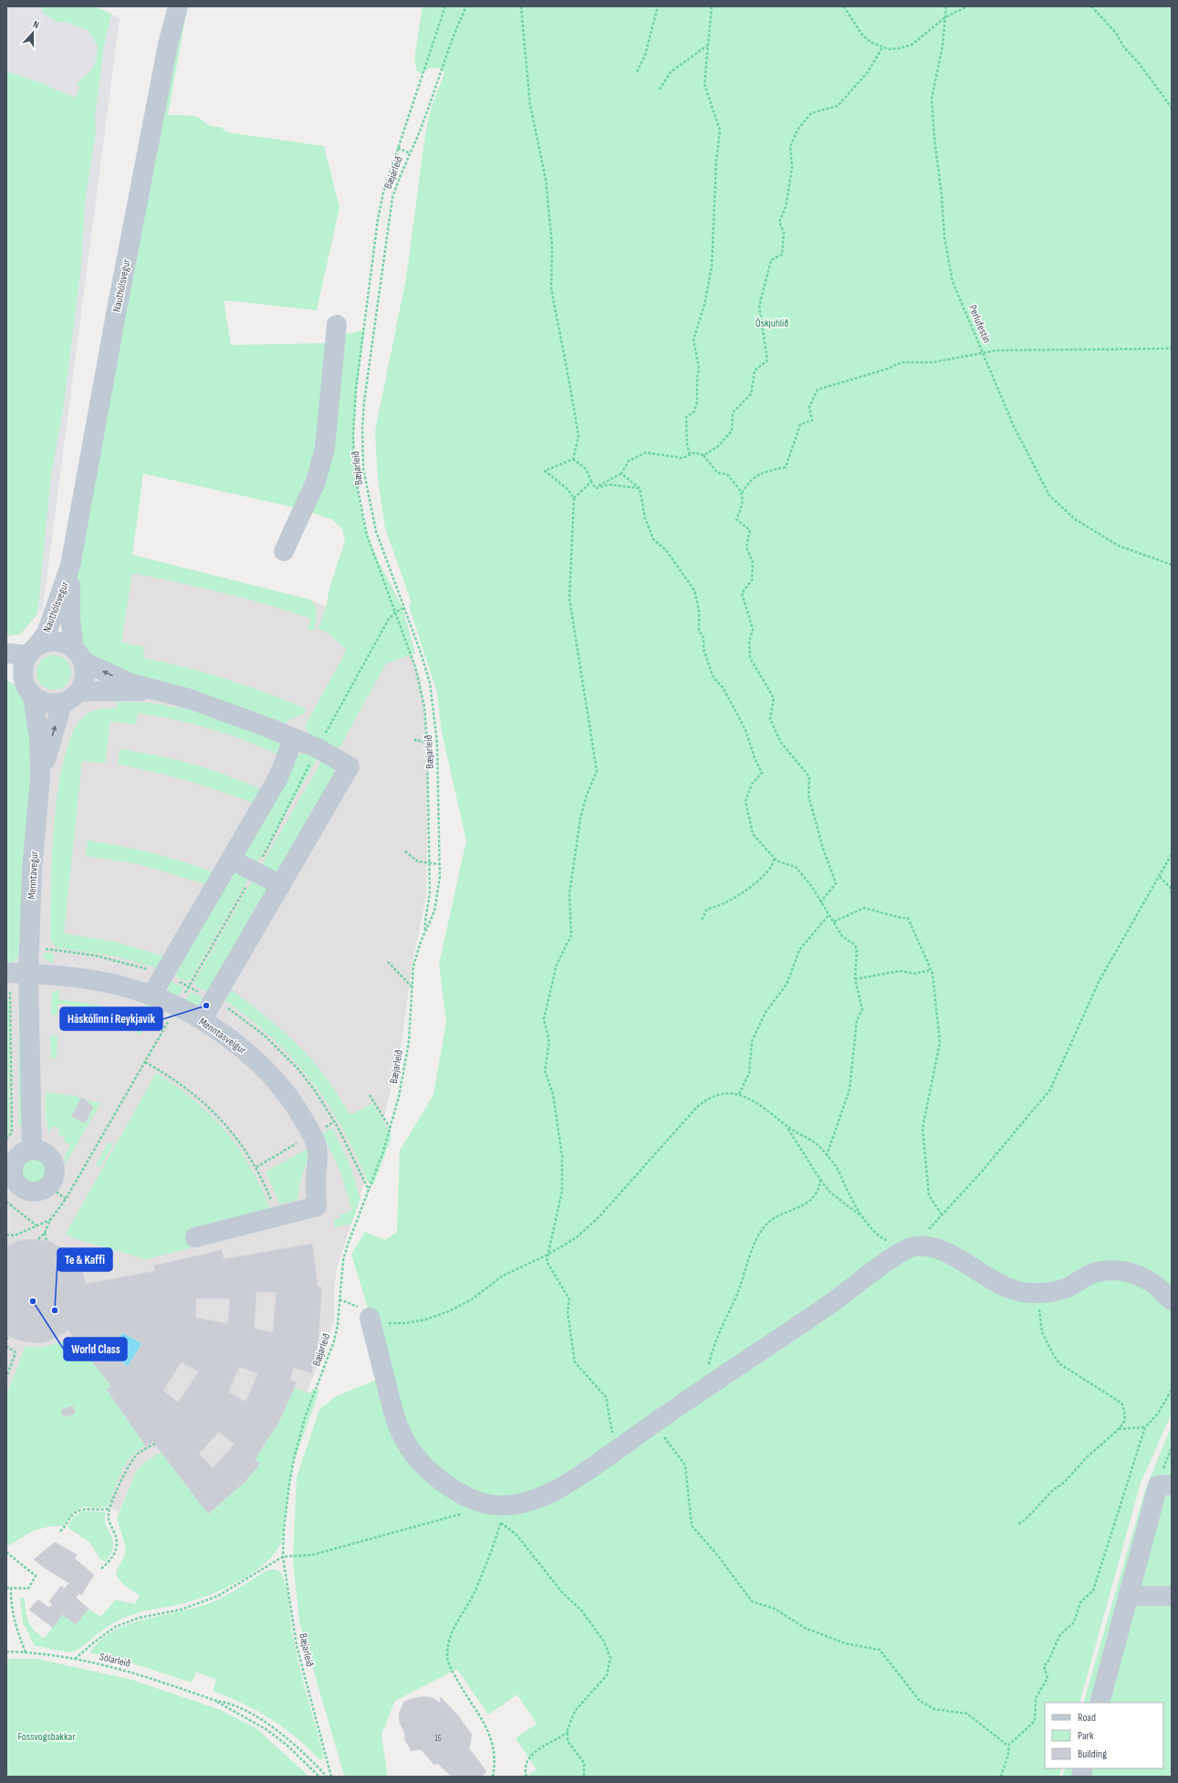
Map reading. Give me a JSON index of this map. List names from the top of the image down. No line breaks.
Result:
{"streets":{"street":["Nauthólsvegur","Menntavegur","Menntasveigur"],"path":["Bæjarleið","Perlufestin","Sólarleið"]},"crossings":[["Nauthólsvegur","Menntavegur"],["Menntavegur","Menntasveigur"]],"parks":["Öskjuhlíð","Fossvogsbakkar"],"places":["Háskólinn í Reykjavík","World Class","Te & Kaffi"],"house_numbers":["15"],"legend":["Road","Park","Building"],"north":"top"}
